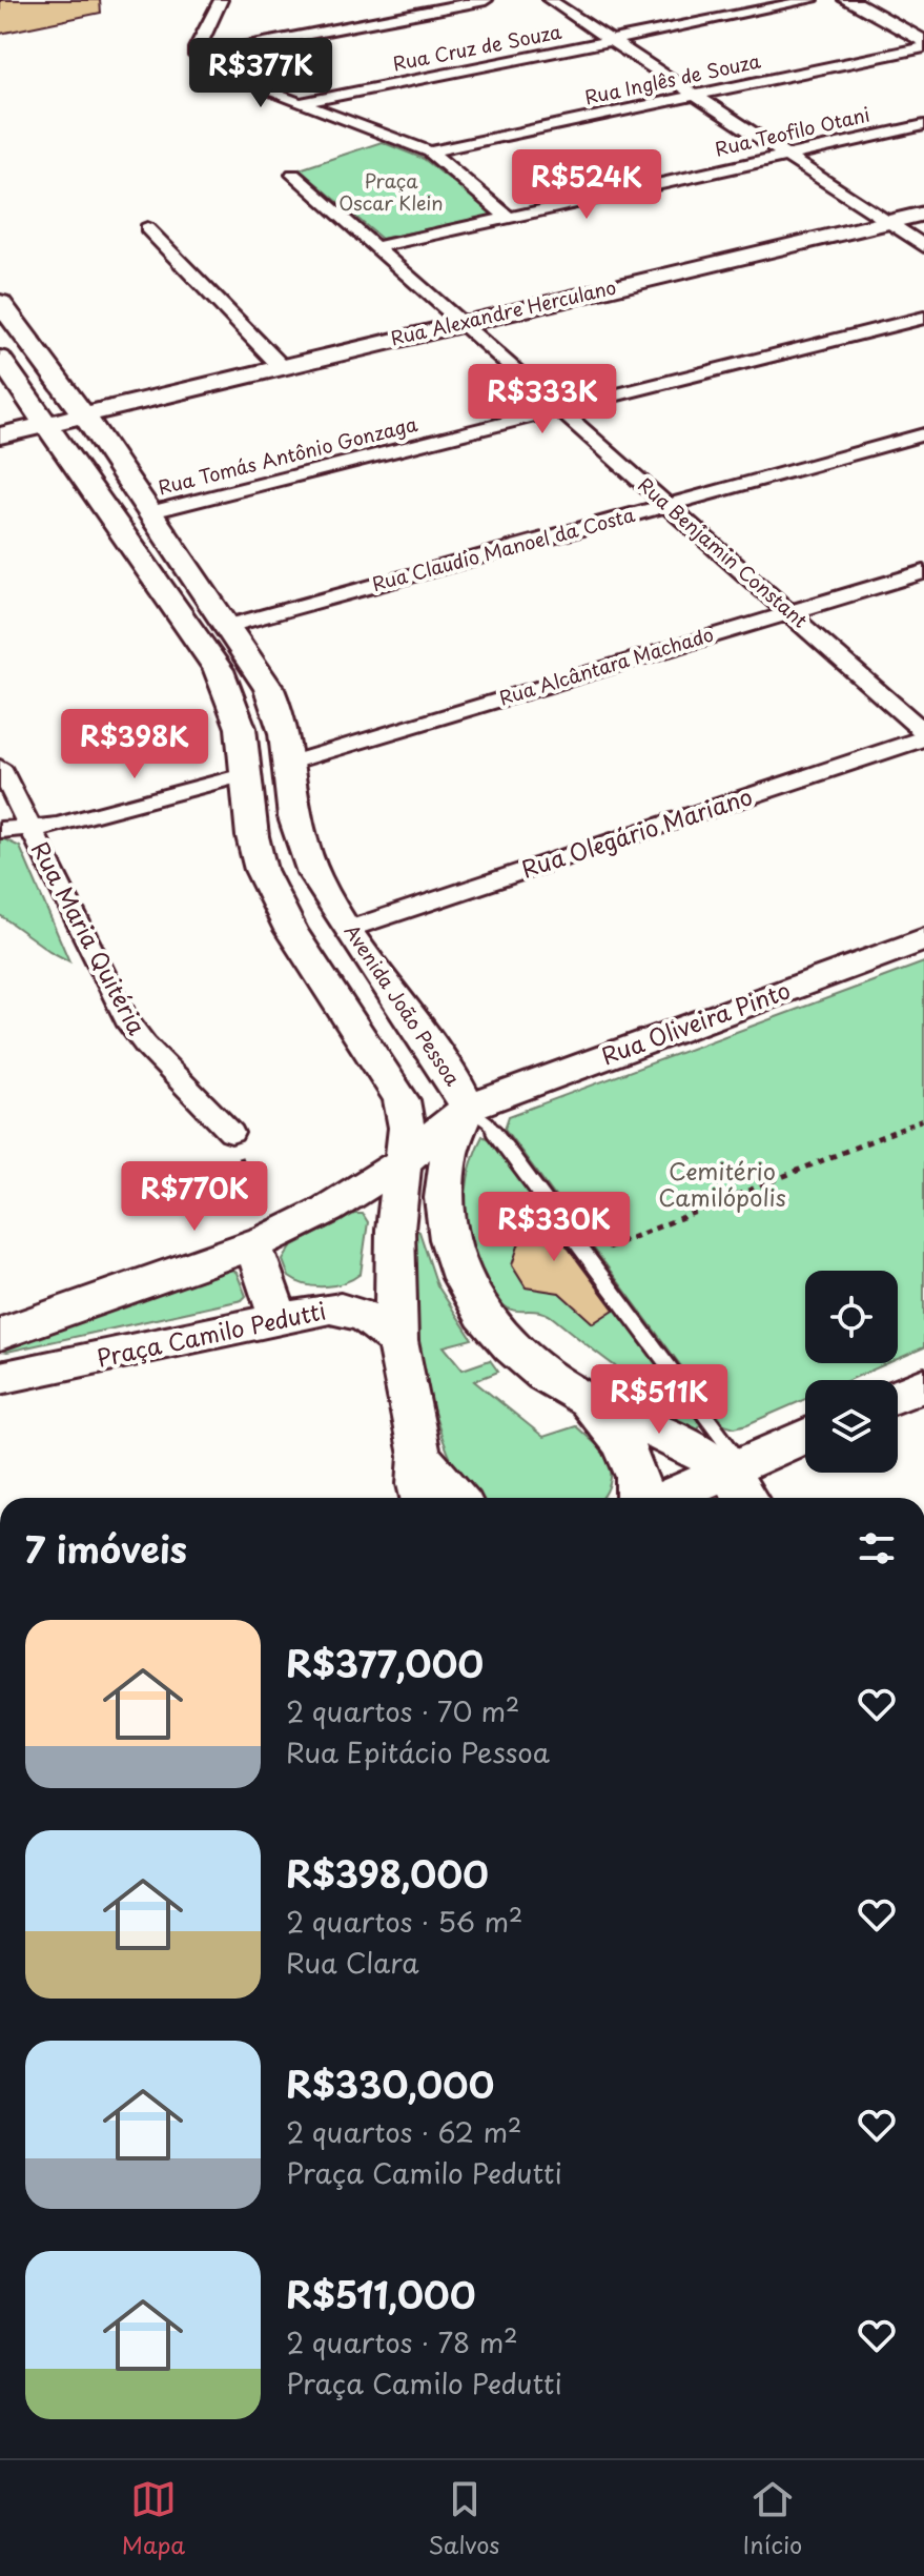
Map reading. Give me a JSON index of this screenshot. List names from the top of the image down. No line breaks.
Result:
{"streets":{"main road":["Rua Alexandre Herculano","Avenida João Pessoa","Rua Oliveira Pinto","Praça Camilo Pedutti"],"street":["Rua Cruz de Souza","Rua Inglês de Souza","Rua Teofilo Otani","Rua Tomás Antônio Gonzaga","Rua Claudio Manoel da Costa","Rua Benjamin Constant","Rua Alcântara Machado","Rua Olegário Mariano","Rua Maria Quitéria"]},"crossings":[["Rua Teofilo Otani","Rua Benjamin Constant"],["Rua Alexandre Herculano","Rua Benjamin Constant"],["Rua Alexandre Herculano","Avenida João Pessoa"],["Rua Tomás Antônio Gonzaga","Rua Benjamin Constant"],["Rua Tomás Antônio Gonzaga","Avenida João Pessoa"],["Rua Claudio Manoel da Costa","Rua Benjamin Constant"],["Rua Claudio Manoel da Costa","Avenida João Pessoa"],["Rua Benjamin Constant","Rua Alcântara Machado"],["Rua Benjamin Constant","Rua Olegário Mariano"],["Rua Alcântara Machado","Avenida João Pessoa"],["Rua Olegário Mariano","Avenida João Pessoa"],["Avenida João Pessoa","Rua Oliveira Pinto"]],"parks":["Praça Oscar Klein","Cemitério Camilópolis"],"page":{"price":["R$377K","R$524K","R$333K","R$398K","R$770K","R$330K","R$511K"],"heading":"7 imóveis","list":[{"name":"R$377,000","note":"2 quartos · 70 m² · Rua Epitácio Pessoa"},{"name":"R$398,000","note":"2 quartos · 56 m² · Rua Clara"},{"name":"R$330,000","note":"2 quartos · 62 m² · Praça Camilo Pedutti"},{"name":"R$511,000","note":"2 quartos · 78 m² · Praça Camilo Pedutti"}],"tabs":["Mapa","Salvos","Início"]}}
